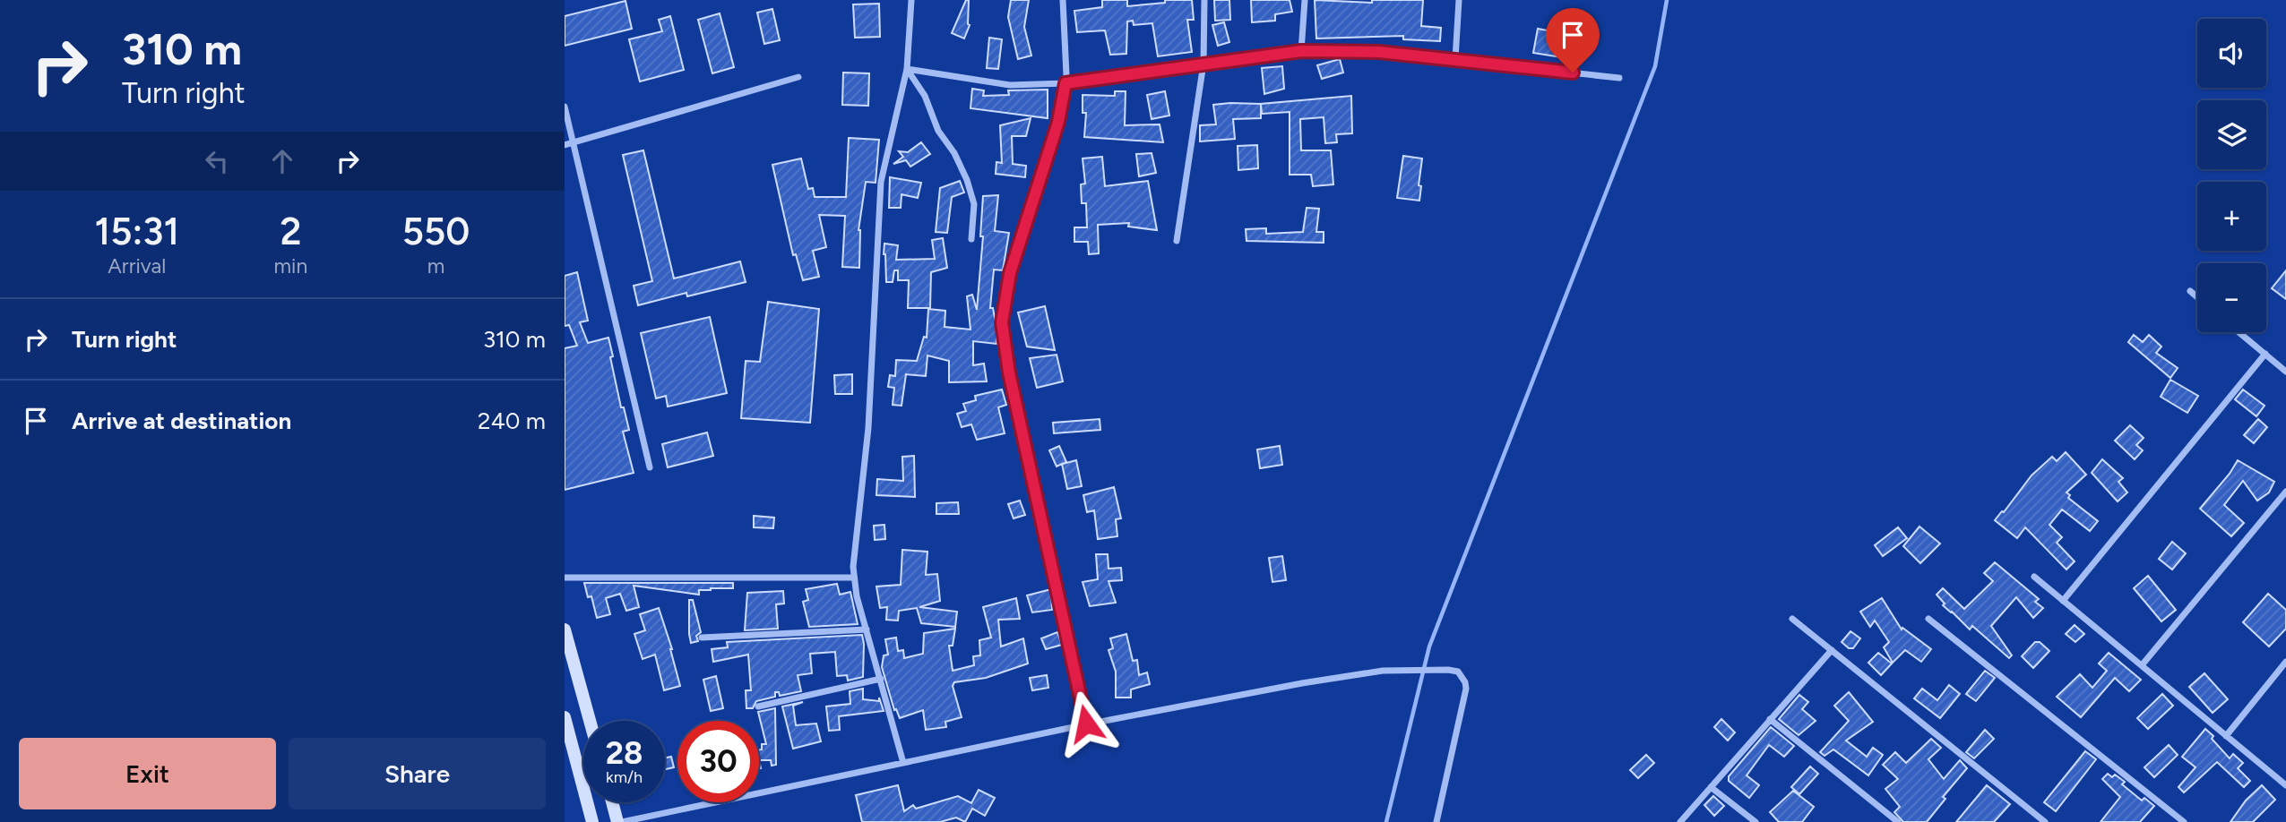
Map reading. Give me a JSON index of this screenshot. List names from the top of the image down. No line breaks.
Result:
{"page":{"turn":["310 m","Turn right"],"map_buttons":["+","−"],"eta":["15:31","Arrival","2","min","550","m"],"list":[{"name":"Turn right","value":"310 m"},{"name":"Arrive at destination","value":"240 m"}],"speed":"28 km/h","limit":"30","buttons":["Exit","Share"]}}
